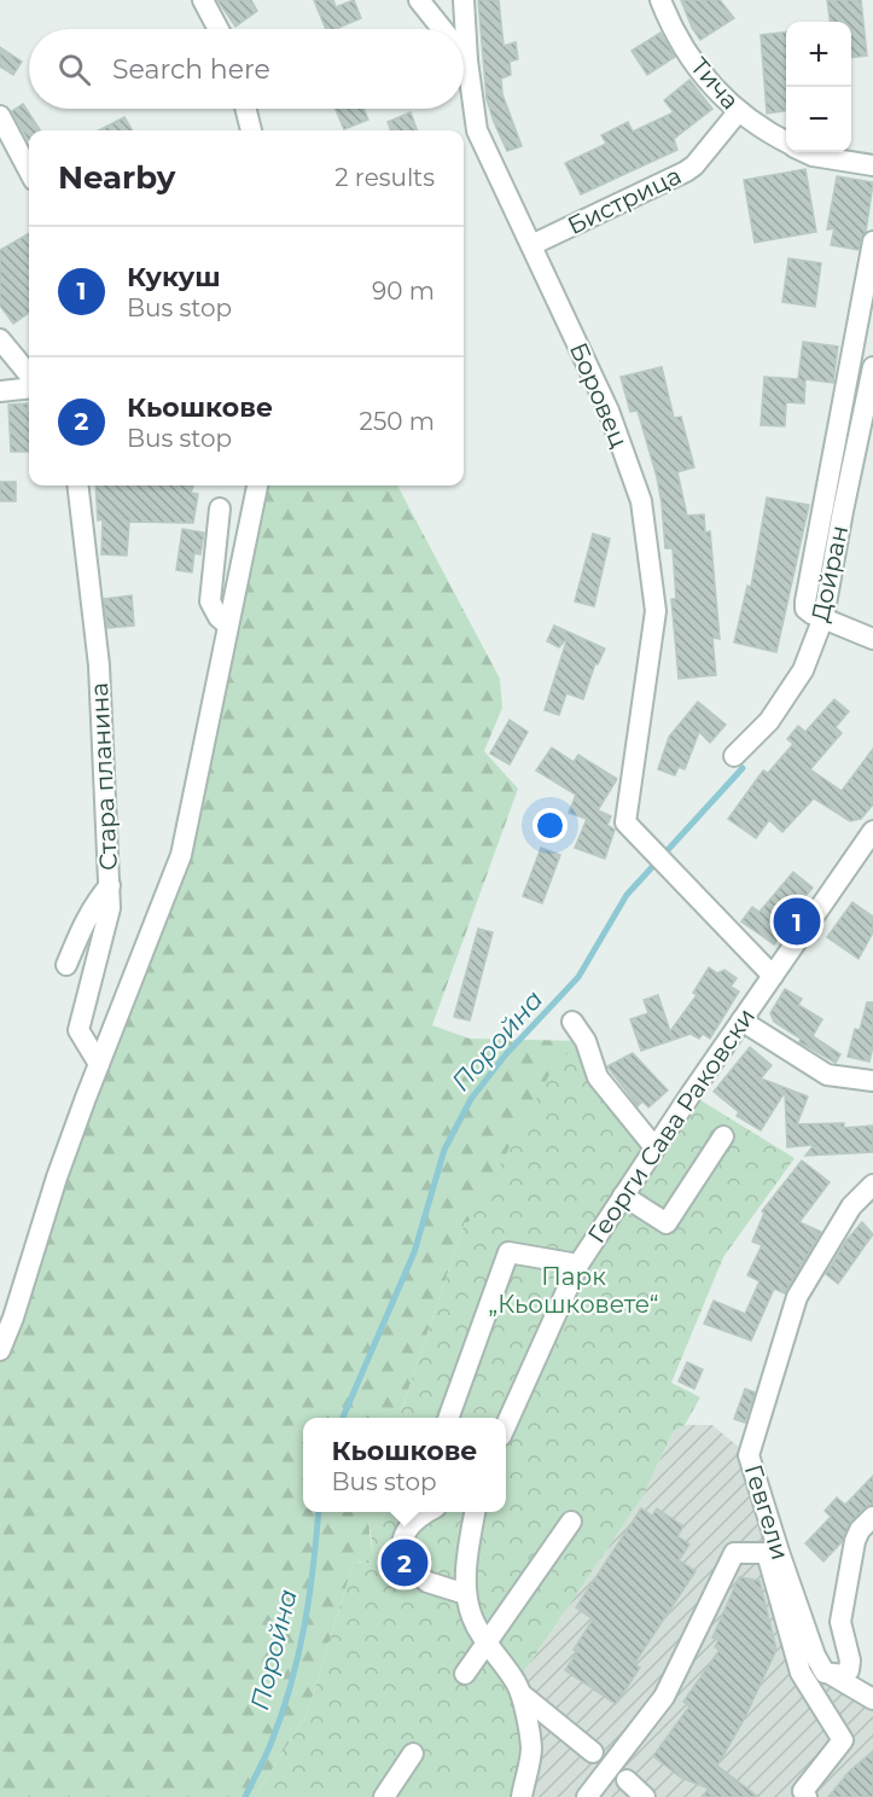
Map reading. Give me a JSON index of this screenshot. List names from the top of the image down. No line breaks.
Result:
{"streets":{"street":["Тича","Бистрица","Боровец","Дойран","Стара планина","Георги Сава Раковски","Гевгели"]},"crossings":[["Тича","Бистрица"],["Бистрица","Боровец"],["Боровец","Георги Сава Раковски"]],"water":["Поройна"],"parks":["Парк „Кьошковете“"],"page":{"map_buttons":["+","−"],"search":"Search here","heading":["Nearby","2 results"],"list":[{"mark":"1","name":"Кукуш","note":"Bus stop","value":"90 m"},{"mark":"2","name":"Кьошкове","note":"Bus stop","value":"250 m"}],"pins":["1","2"],"popup":["Кьошкове","Bus stop"]}}
